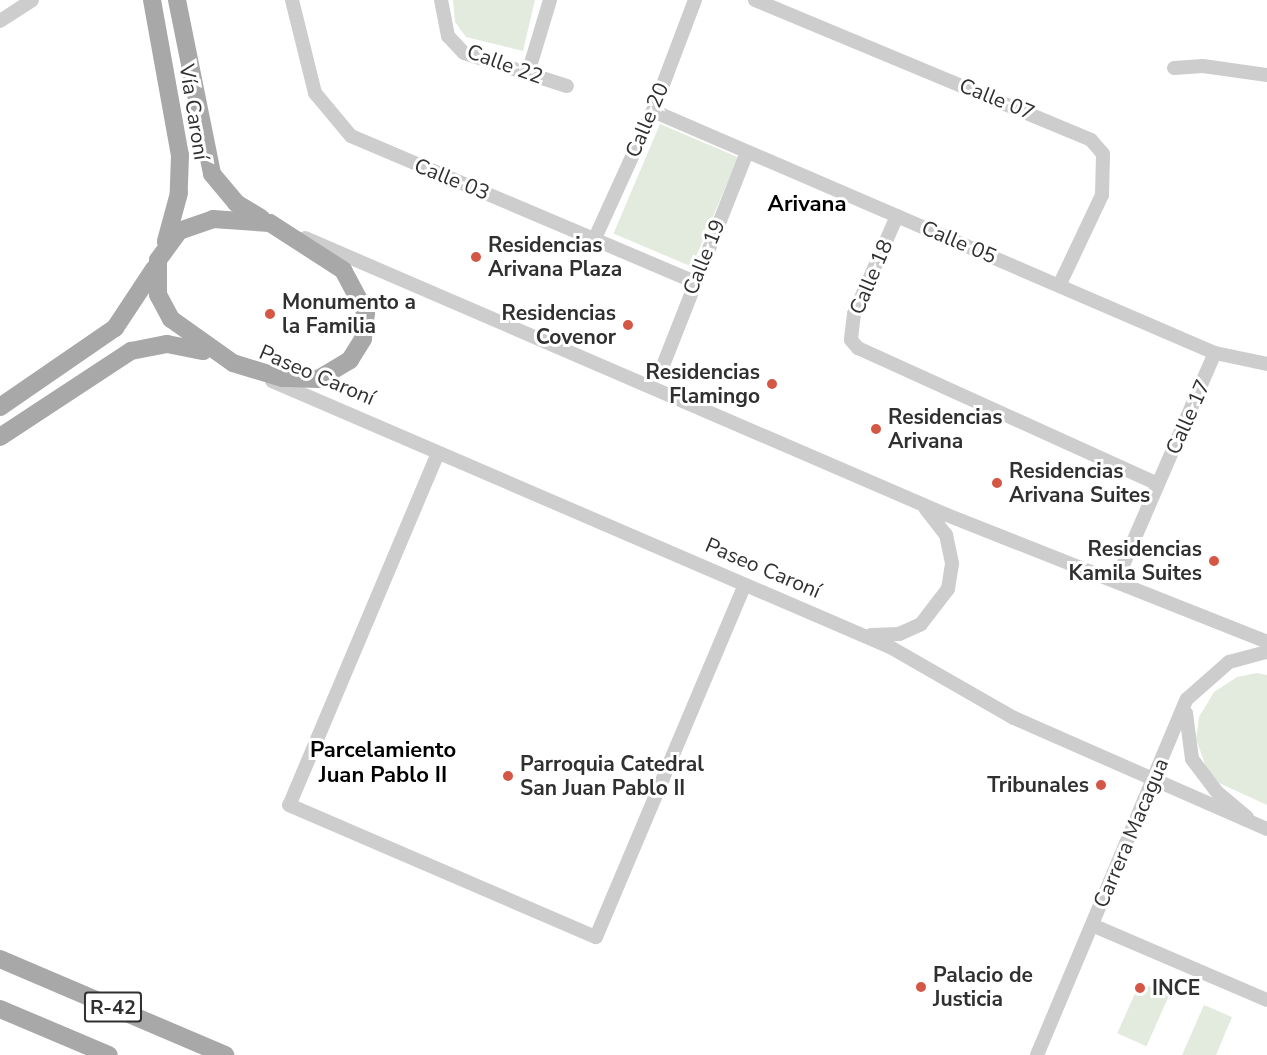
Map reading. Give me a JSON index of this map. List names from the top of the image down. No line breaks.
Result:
{"streets":{"main road":["Vía Caroní","Paseo Caroní","R-42"],"street":["Calle 22","Calle 07","Calle 20","Calle 03","Calle 05","Calle 19","Calle 18","Calle 17","Carrera Macagua"]},"crossings":[["Calle 07","Calle 05"],["Vía Caroní","Paseo Caroní"],["Calle 20","Calle 03"],["Calle 20","Calle 05"],["Calle 03","Calle 19"],["Calle 05","Calle 19"],["Calle 05","Calle 18"],["Calle 05","Calle 17"],["Calle 18","Calle 17"],["Paseo Caroní","Calle 17"],["Paseo Caroní","Carrera Macagua"]],"districts":["Arivana","Parcelamiento Juan Pablo II"],"places":["Residencias Arivana Plaza","Monumento a la Familia","Residencias Covenor","Residencias Flamingo","Residencias Arivana","Residencias Arivana Suites","Residencias Kamila Suites","Parroquia Catedral San Juan Pablo II","Tribunales","Palacio de Justicia","INCE"]}
